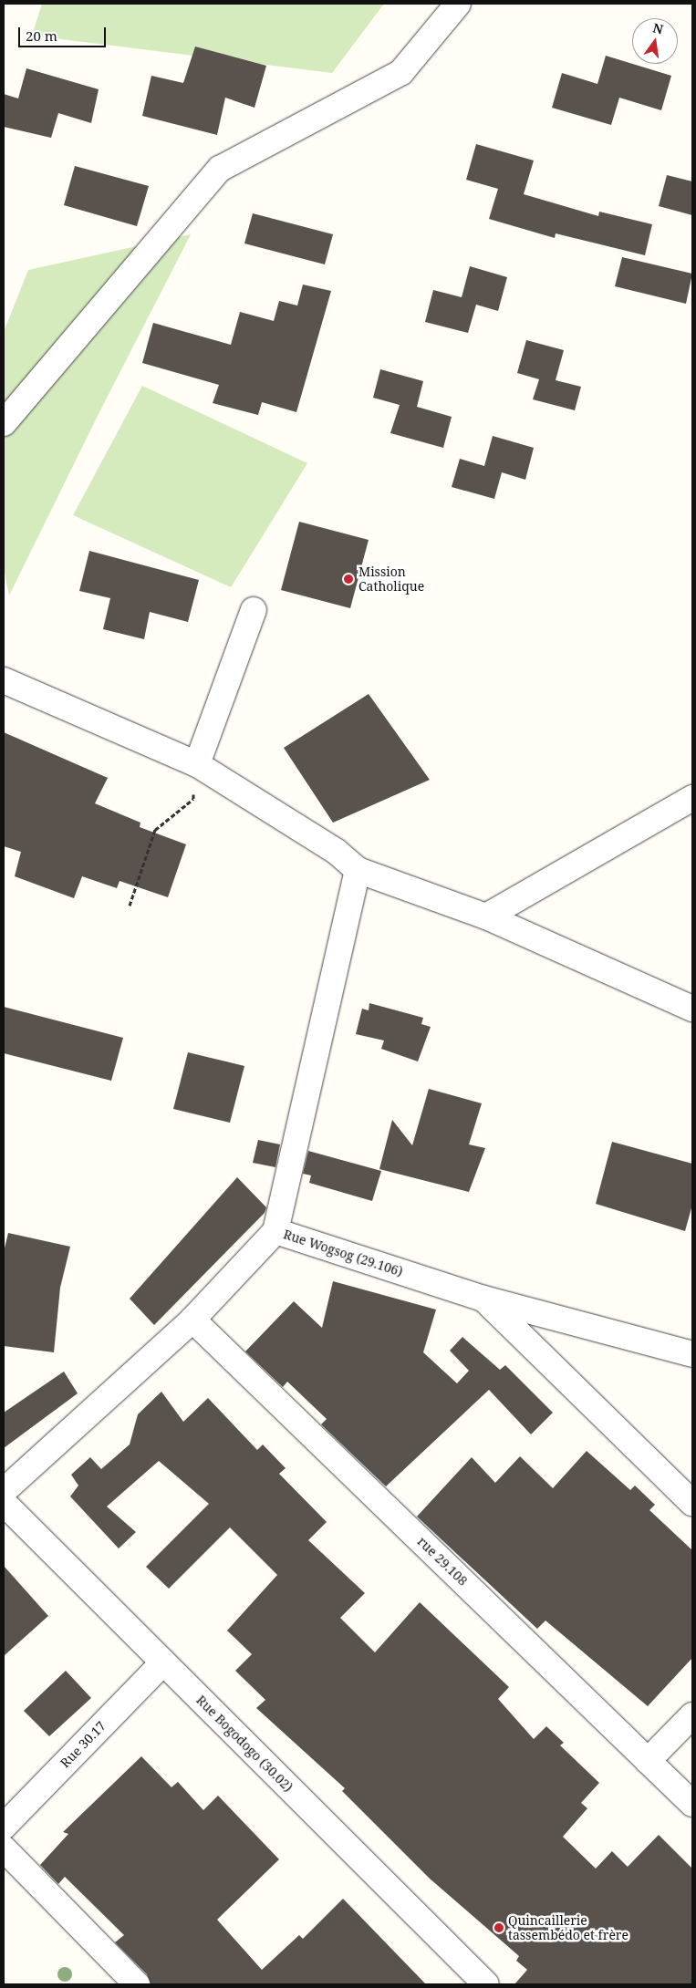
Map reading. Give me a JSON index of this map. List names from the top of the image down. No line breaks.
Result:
{"streets":{"street":["Rue Wogsog (29.106)","rue 29.108","Rue Bogodogo (30.02)","Rue 30.17"]},"crossings":[["Rue Wogsog (29.106)","rue 29.108"],["Rue Bogodogo (30.02)","Rue 30.17"]],"places":["Mission Catholique","Quincaillerie tassembédo et frère"],"scale_bar":"20 m","north":"top"}
